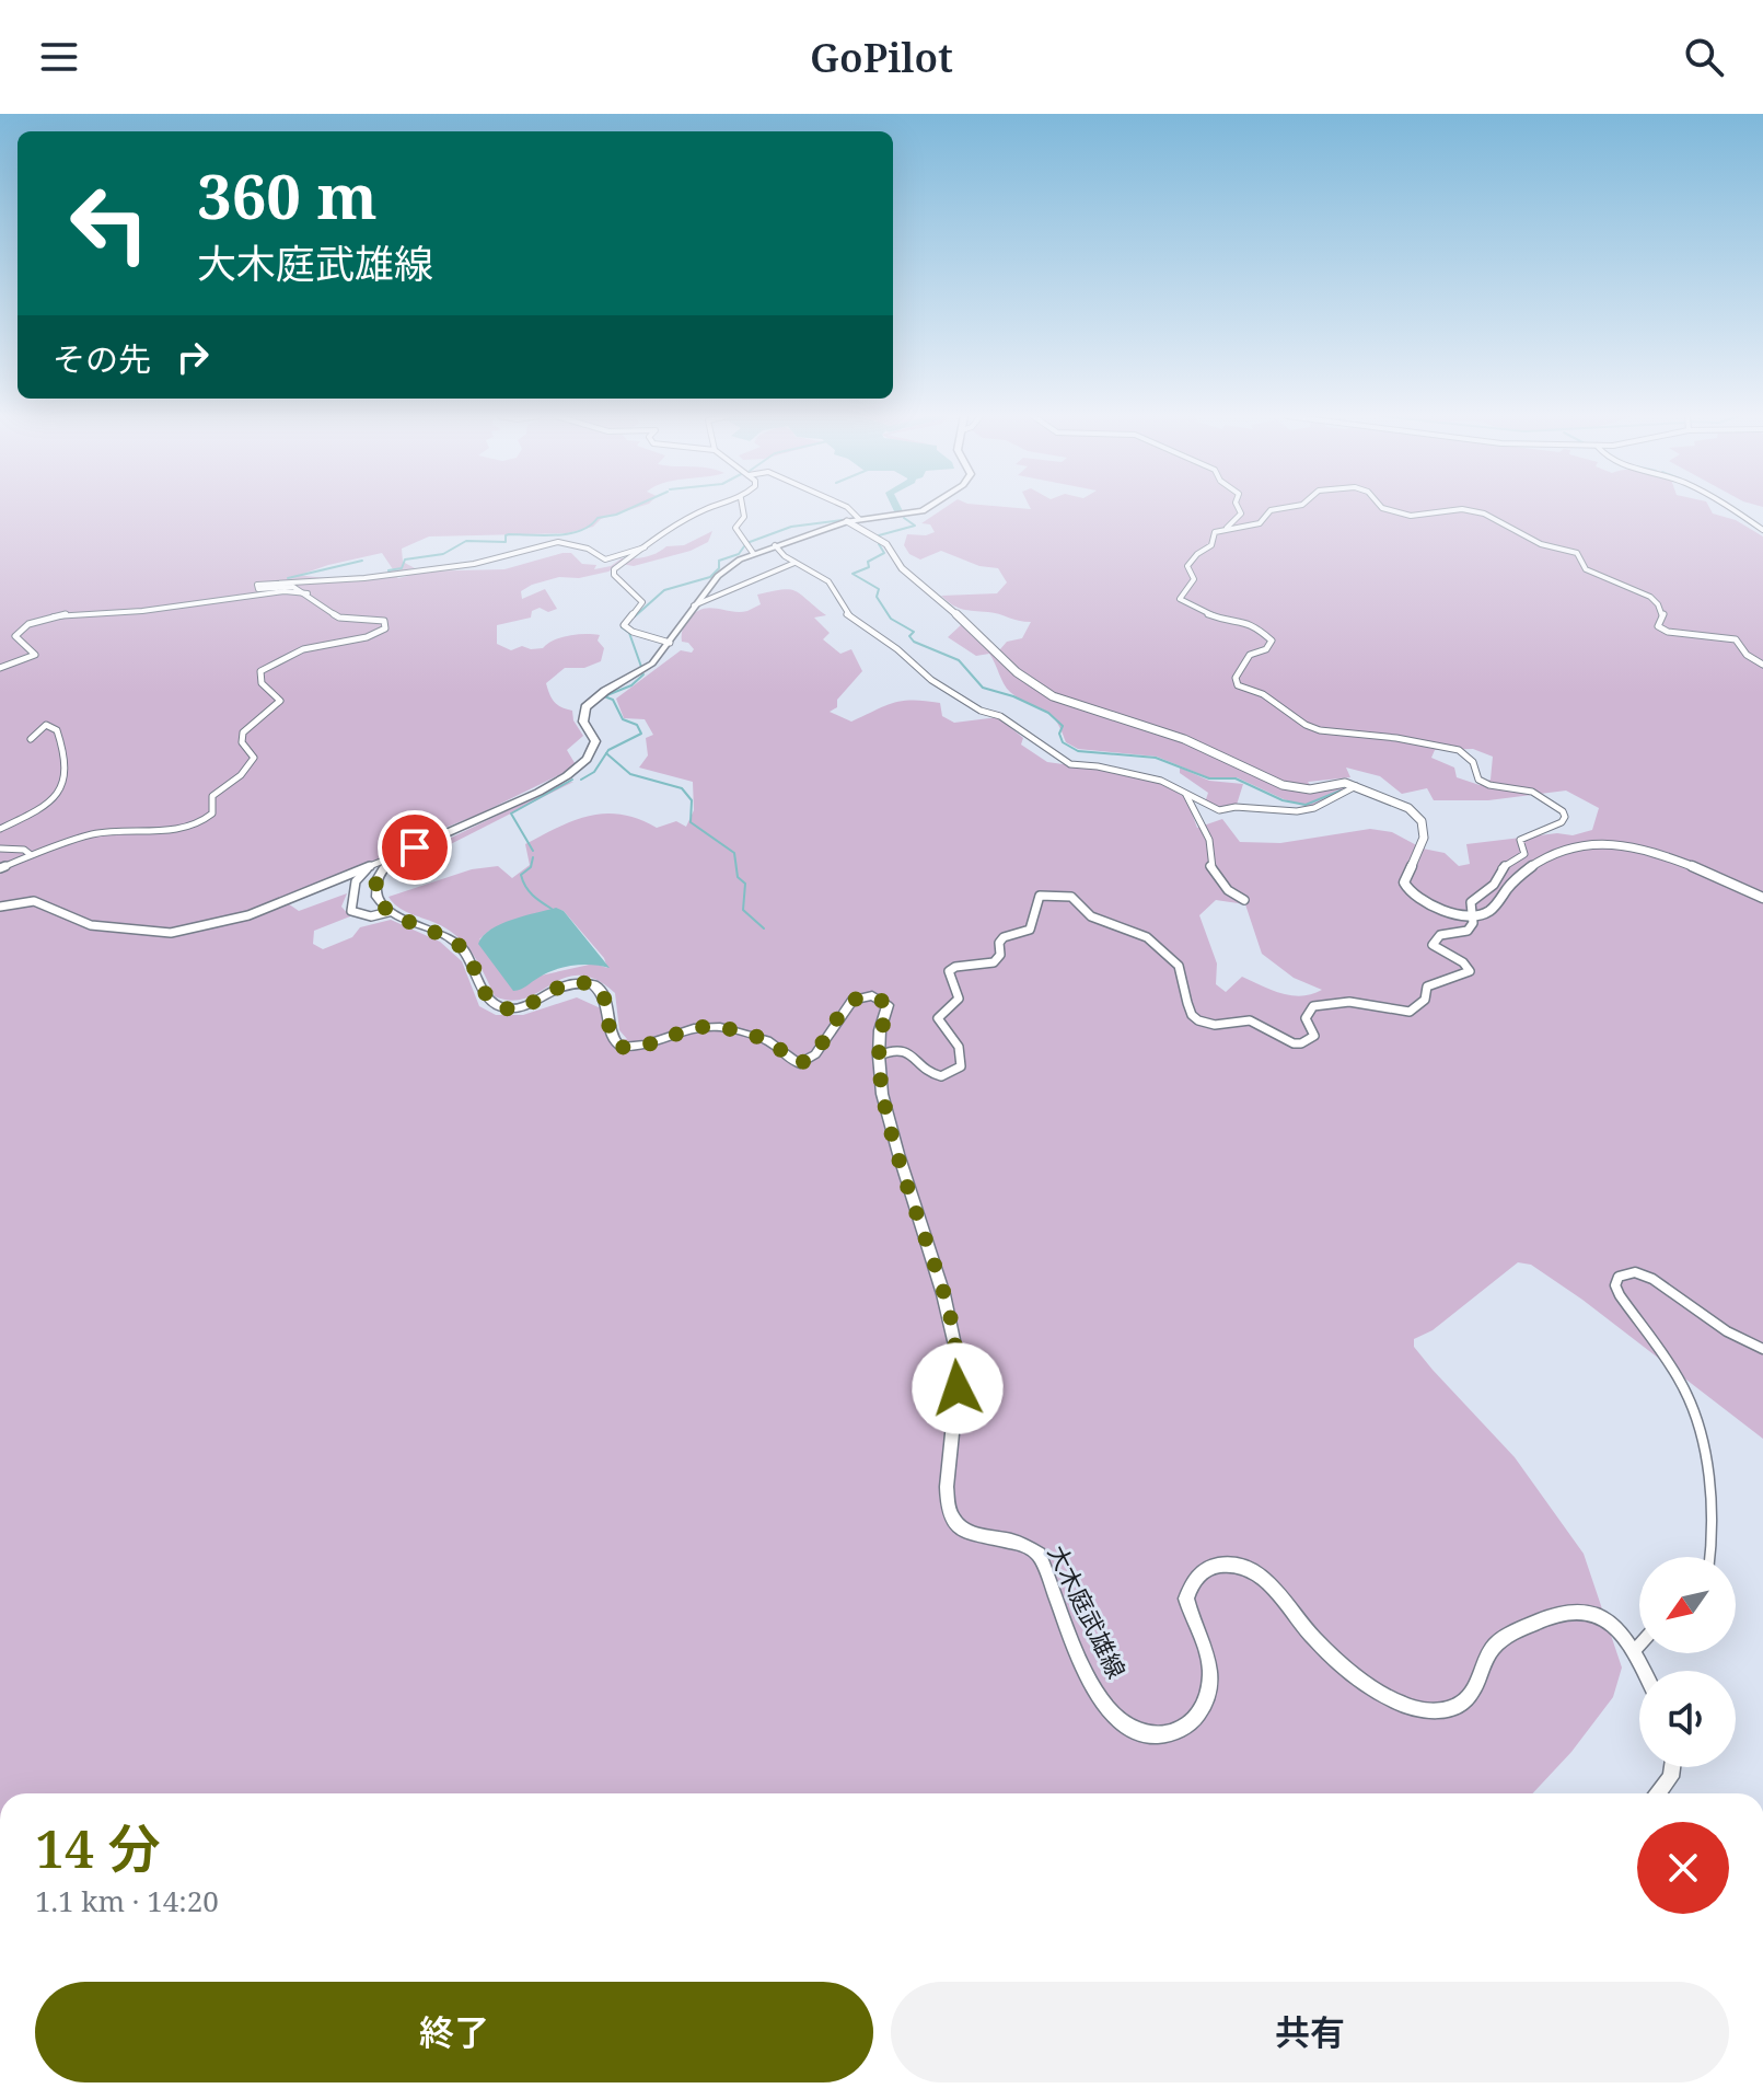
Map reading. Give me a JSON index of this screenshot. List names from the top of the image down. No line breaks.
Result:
{"streets":{"main road":["大木庭武雄線"]},"north":"bottom left","page":{"header":"GoPilot","turn":["360 m","大木庭武雄線"],"then":"その先","heading":["14 分","1.1 km · 14:20"],"buttons":["終了","共有"]}}
